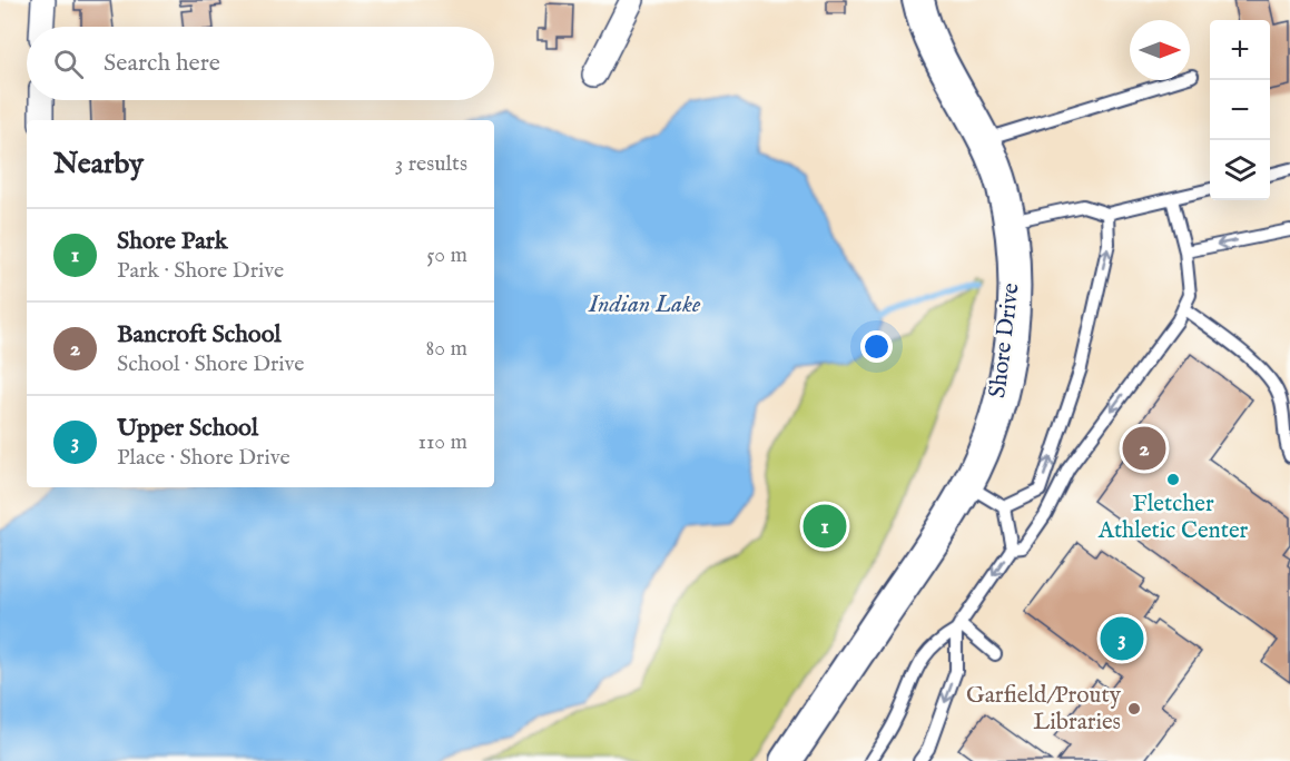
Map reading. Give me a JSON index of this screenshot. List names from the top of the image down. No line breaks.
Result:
{"streets":{"main road":["Shore Drive"]},"water":["Indian Lake"],"places":["Fletcher Athletic Center","Garfield/Prouty Libraries"],"north":"right","page":{"map_buttons":["+","−"],"search":"Search here","heading":["Nearby","3 results"],"list":[{"mark":"1","name":"Shore Park","note":"Park · Shore Drive","value":"50 m"},{"mark":"2","name":"Bancroft School","note":"School · Shore Drive","value":"80 m"},{"mark":"3","name":"Upper School","note":"Place · Shore Drive","value":"110 m"}],"pins":["2","1","3"]}}
